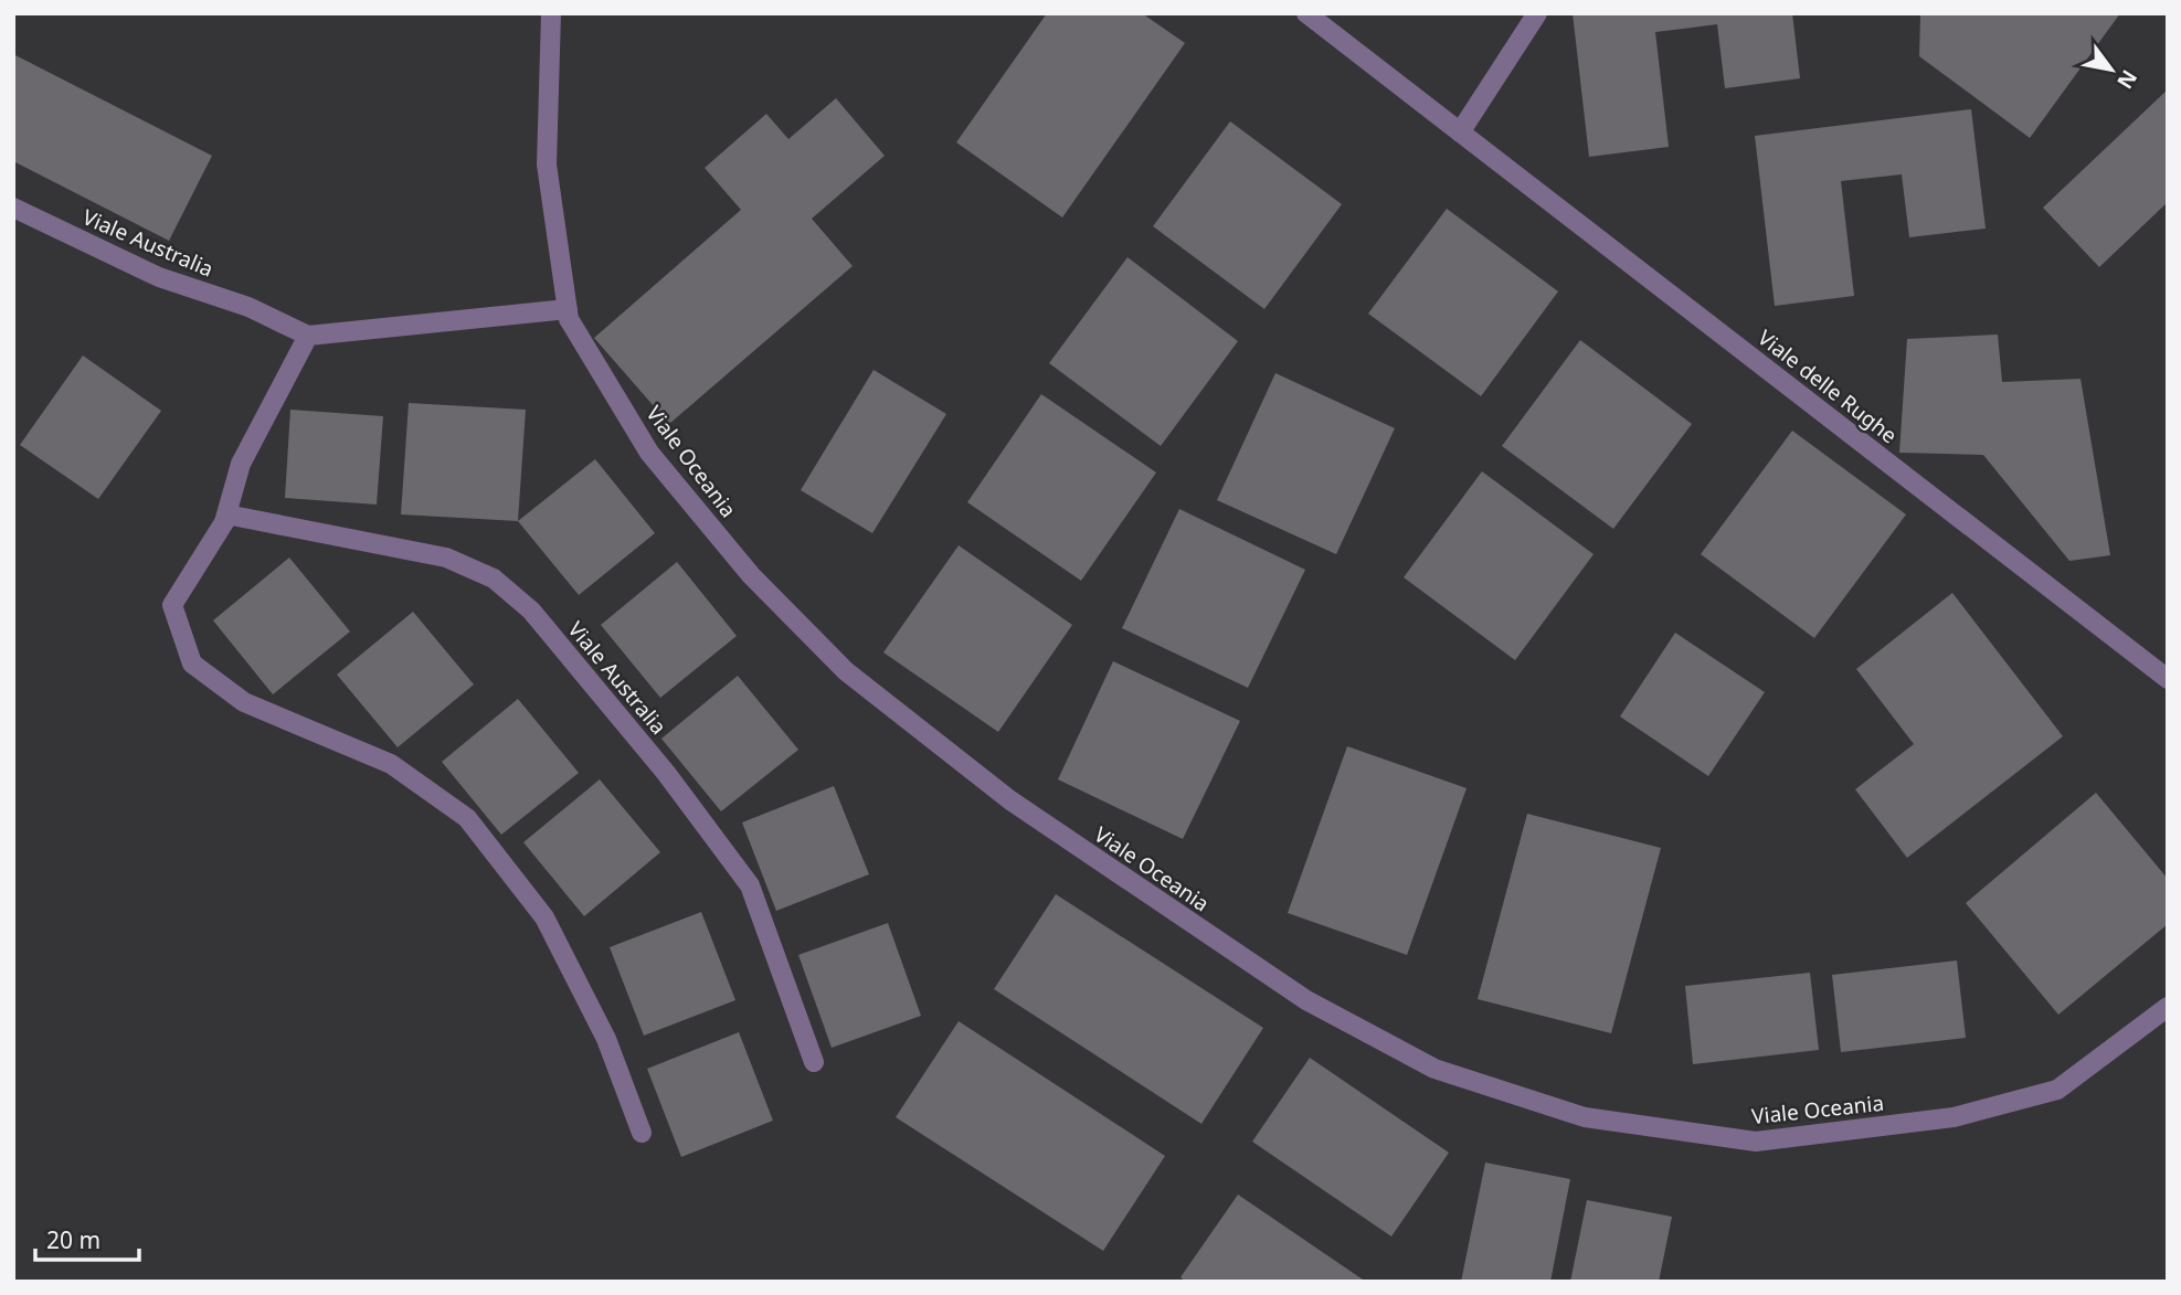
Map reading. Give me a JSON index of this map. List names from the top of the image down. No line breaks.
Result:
{"streets":{"street":["Viale Australia","Viale delle Rughe","Viale Oceania"]},"scale_bar":"20 m","north":"bottom right"}
